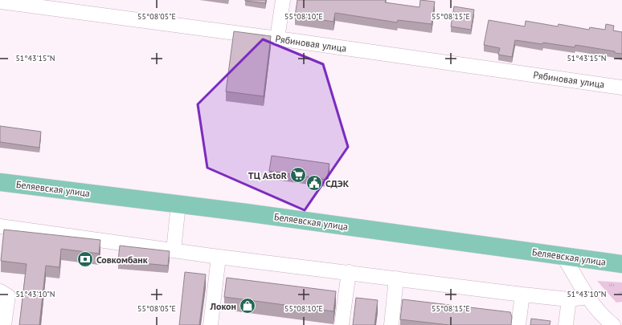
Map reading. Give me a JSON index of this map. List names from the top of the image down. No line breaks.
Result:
{"streets":{"main road":["Беляевская улица"],"street":["Рябиновая улица"]},"places":{"supermarket":["ТЦ AstoR"],"public building":["СДЭК"],"bank":["Совкомбанк"],"shop":["Локон"]},"coordinates":["55°08'05\"E","55°08'10\"E","55°08'15\"E","51°43'15\"N","51°43'10\"N"]}
